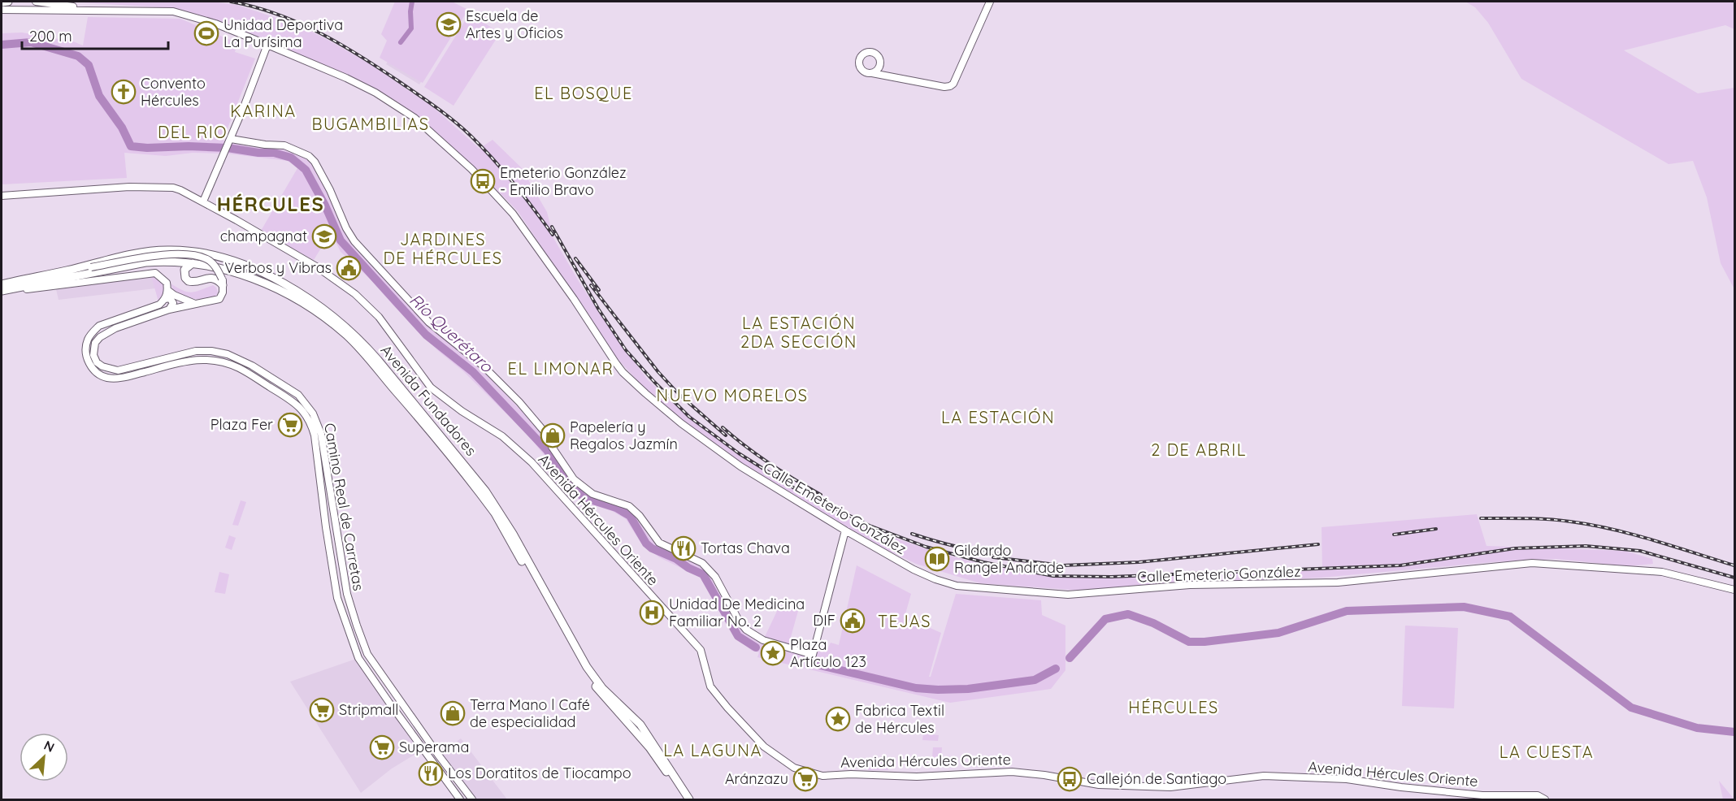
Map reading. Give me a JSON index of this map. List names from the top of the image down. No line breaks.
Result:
{"streets":{"main road":["Avenida Fundadores"],"street":["Camino Real de Carretas","Calle Emeterio González","Avenida Hércules Oriente"]},"districts":["EL BOSQUE","KARINA","BUGAMBILIAS","DEL RIO","HÉRCULES","JARDINES DE HÉRCULES","LA ESTACIÓN 2DA SECCIÓN","EL LIMONAR","NUEVO MORELOS","LA ESTACIÓN","2 DE ABRIL","TEJAS","HÉRCULES","LA LAGUNA","LA CUESTA"],"water":["Río Querétaro"],"places":{"school or university":["Escuela de Artes y Oficios","champagnat"],"sports":["Unidad Deportiva La Purísima"],"church":["Convento Hércules"],"bus stop":["Emeterio González - Emilio Bravo","Callejón de Santiago"],"public building":["Verbos y Vibras","DIF"],"supermarket":["Plaza Fer","Stripmall","Superama","Aránzazu"],"shop":["Papelería y Regalos Jazmín","Terra Mano l Café de especialidad"],"restaurant":["Tortas Chava","Los Doratitos de Tiocampo"],"library":["Gildardo Rangel Andrade"],"hospital":["Unidad De Medicina Familiar No. 2"],"place":["Plaza Artículo 123","Fabrica Textil de Hércules"]},"scale_bar":"200 m","north":"top right"}
